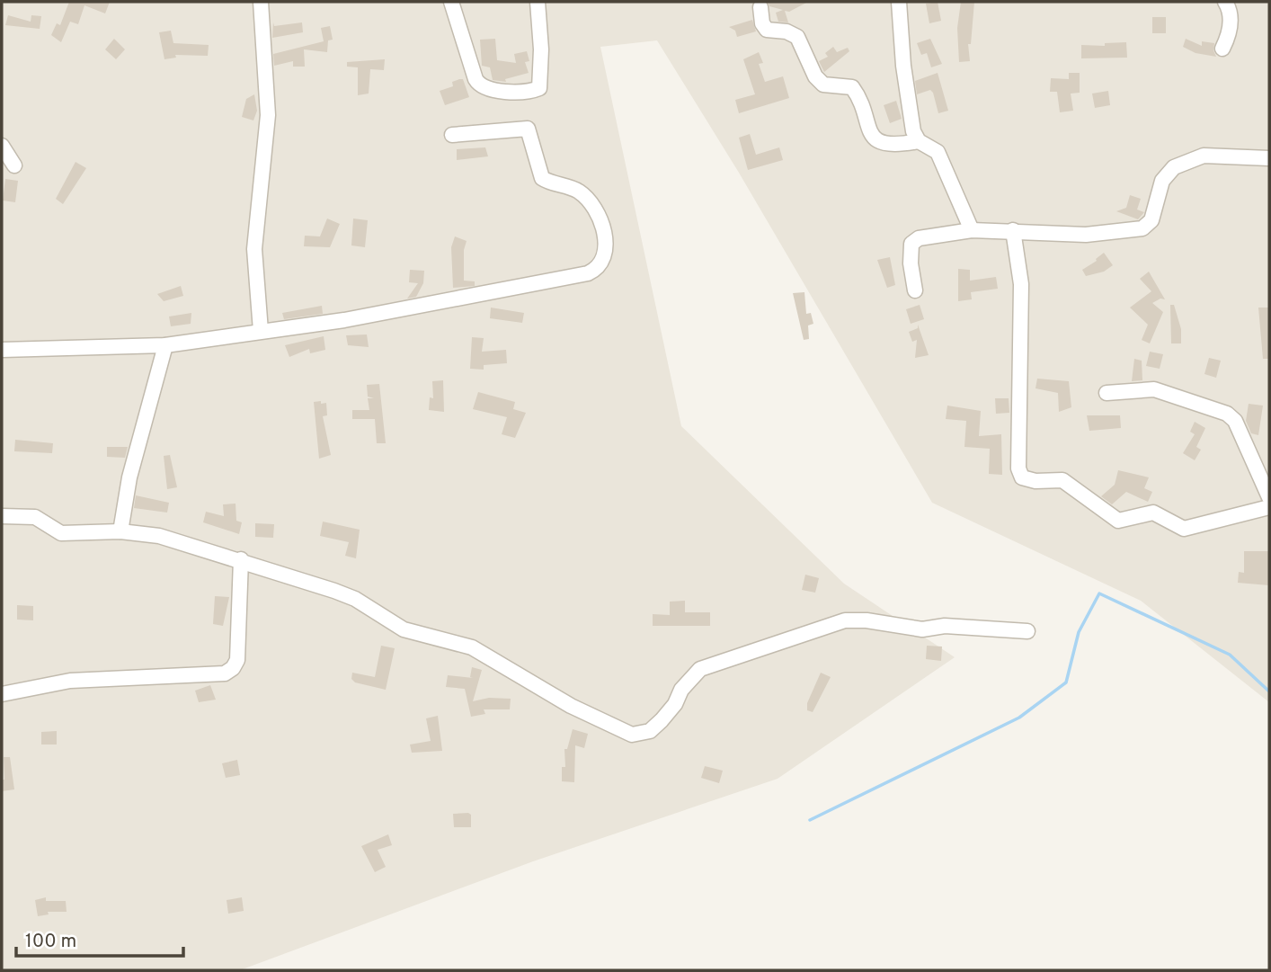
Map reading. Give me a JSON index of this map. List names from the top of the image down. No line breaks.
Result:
{"scale_bar":"100 m"}
